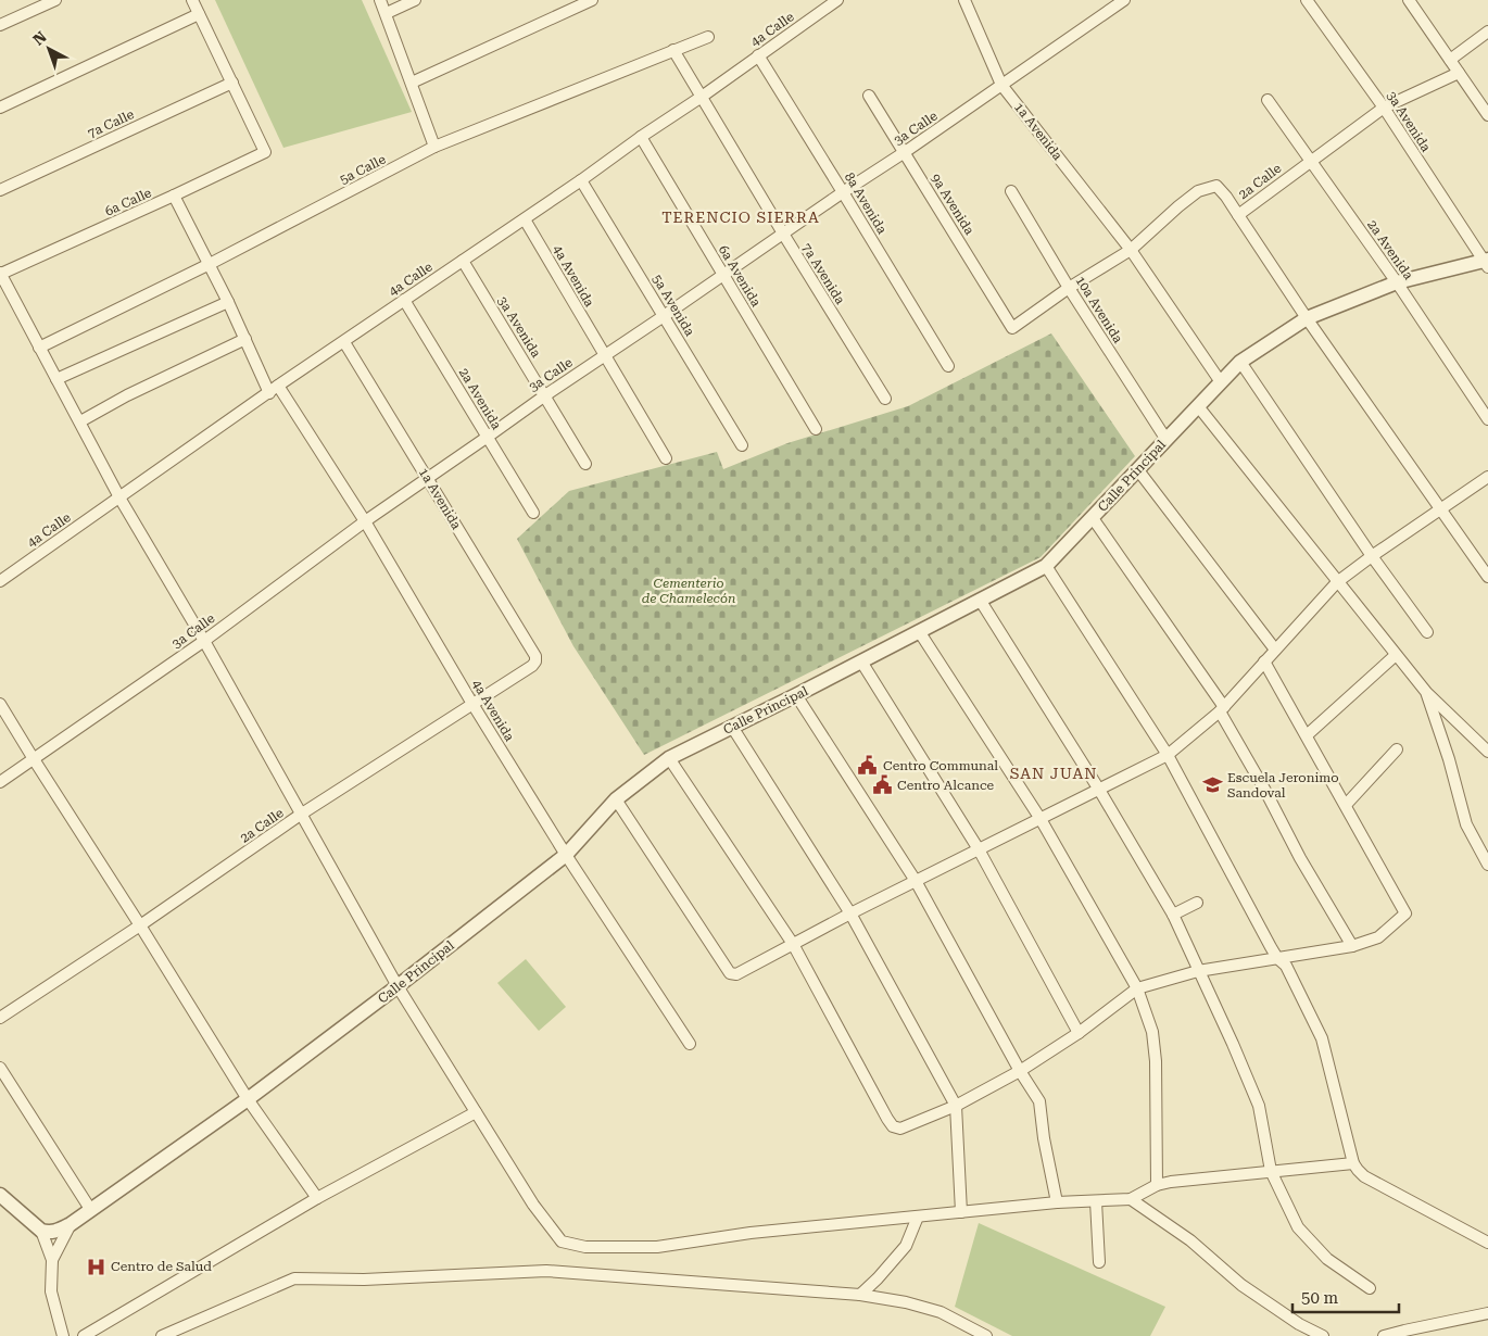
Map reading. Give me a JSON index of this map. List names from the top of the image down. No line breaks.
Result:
{"streets":{"street":["4a Calle","3a Avenida","7a Calle","3a Calle","1a Avenida","5a Calle","2a Calle","6a Calle","8a Avenida","9a Avenida","2a Avenida","7a Avenida","4a Avenida","6a Avenida","5a Avenida","10a Avenida","Calle Principal"]},"crossings":[["4a Calle","3a Avenida"],["4a Calle","1a Avenida"],["4a Calle","8a Avenida"],["4a Calle","2a Avenida"],["4a Calle","7a Avenida"],["4a Calle","4a Avenida"],["4a Calle","6a Avenida"],["4a Calle","5a Avenida"],["3a Avenida","3a Calle"],["3a Avenida","2a Calle"],["3a Avenida","Calle Principal"],["7a Calle","6a Calle"],["3a Calle","1a Avenida"],["3a Calle","8a Avenida"],["3a Calle","9a Avenida"],["3a Calle","2a Avenida"],["3a Calle","7a Avenida"],["3a Calle","4a Avenida"],["3a Calle","6a Avenida"],["3a Calle","5a Avenida"],["1a Avenida","2a Calle"],["1a Avenida","Calle Principal"],["5a Calle","7a Avenida"],["5a Calle","4a Avenida"],["2a Calle","9a Avenida"],["2a Calle","2a Avenida"],["2a Calle","4a Avenida"],["2a Calle","10a Avenida"],["6a Calle","4a Avenida"],["2a Avenida","Calle Principal"],["4a Avenida","Calle Principal"],["10a Avenida","Calle Principal"]],"districts":["TERENCIO SIERRA","SAN JUAN"],"parks":["Cementerio de Chamelecón"],"places":{"public building":["Centro Communal","Centro Alcance"],"school or university":["Escuela Jeronimo Sandoval"],"hospital":["Centro de Salud"]},"scale_bar":"50 m","north":"top left"}
